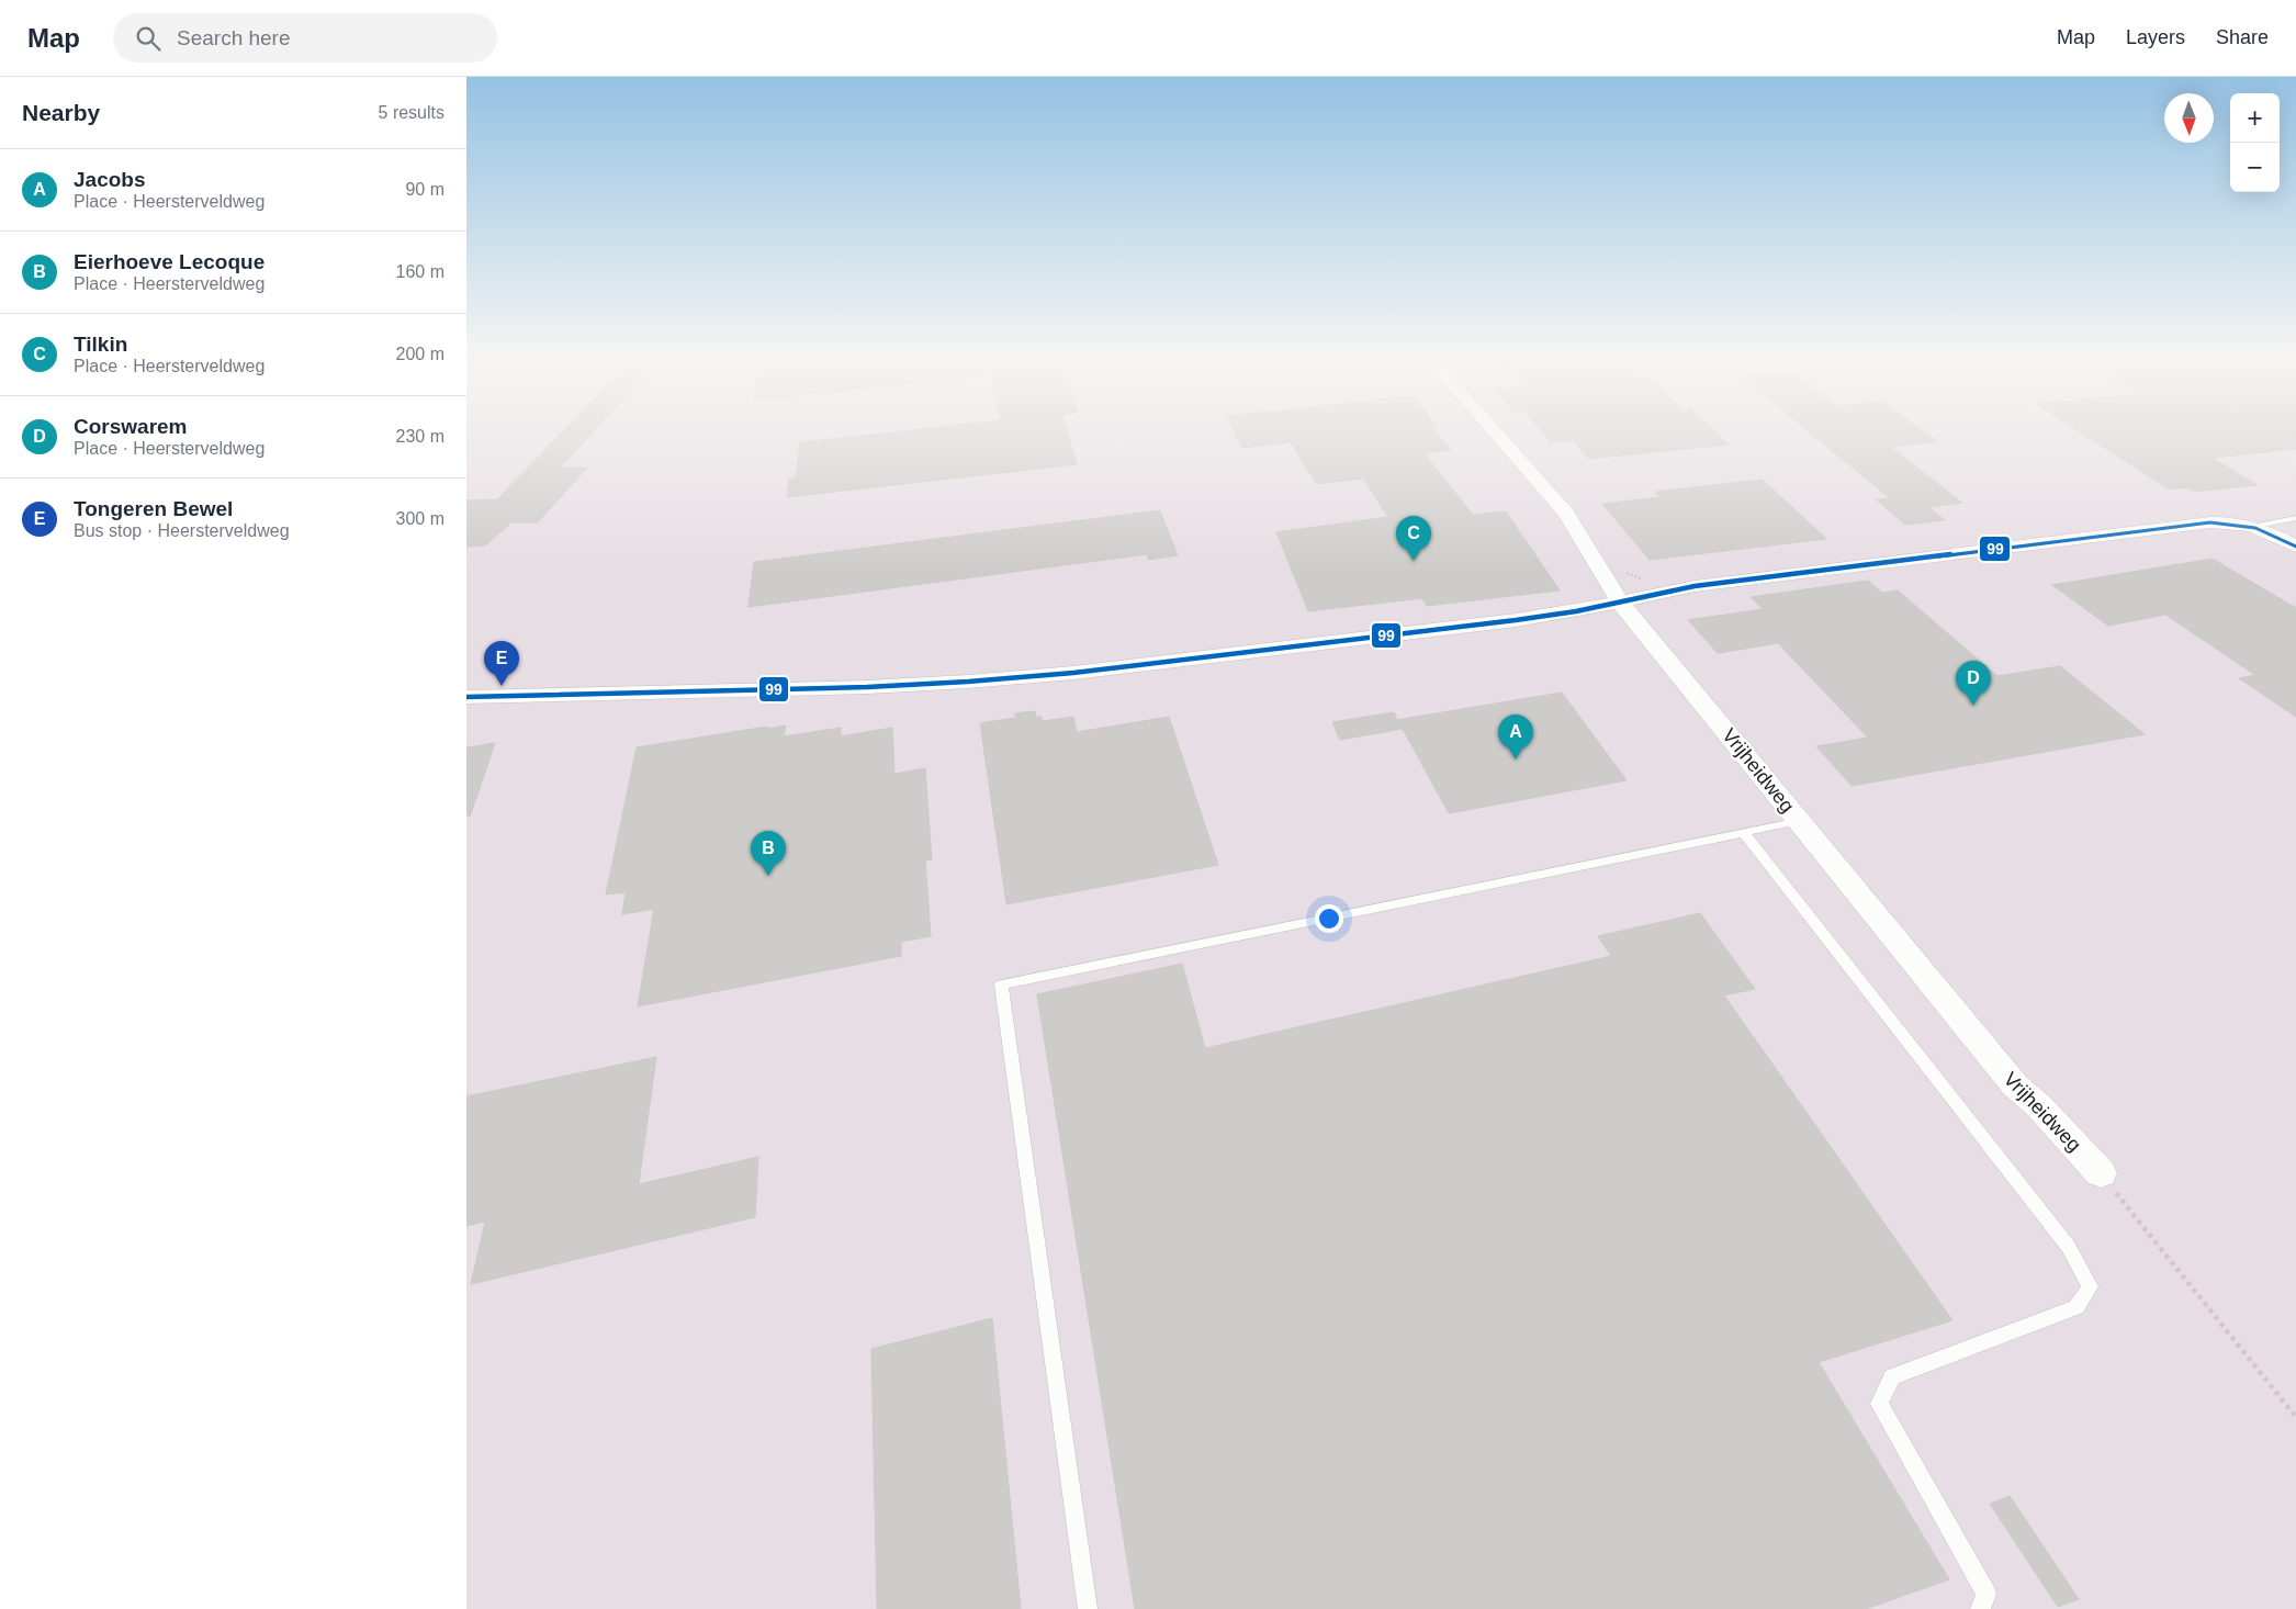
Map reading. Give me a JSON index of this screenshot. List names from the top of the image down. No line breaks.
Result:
{"streets":{"street":["Vrijheidweg"]},"lines":["transit line 99"],"north":"bottom","page":{"header":"Map","search":"Search here","nav":["Map","Layers","Share"],"heading":["Nearby","5 results"],"map_buttons":["+","−"],"list":[{"mark":"A","name":"Jacobs","note":"Place · Heersterveldweg","value":"90 m"},{"mark":"B","name":"Eierhoeve Lecoque","note":"Place · Heersterveldweg","value":"160 m"},{"mark":"C","name":"Tilkin","note":"Place · Heersterveldweg","value":"200 m"},{"mark":"D","name":"Corswarem","note":"Place · Heersterveldweg","value":"230 m"},{"mark":"E","name":"Tongeren Bewel","note":"Bus stop · Heersterveldweg","value":"300 m"}],"pins":["C","E","D","A","B"]}}
